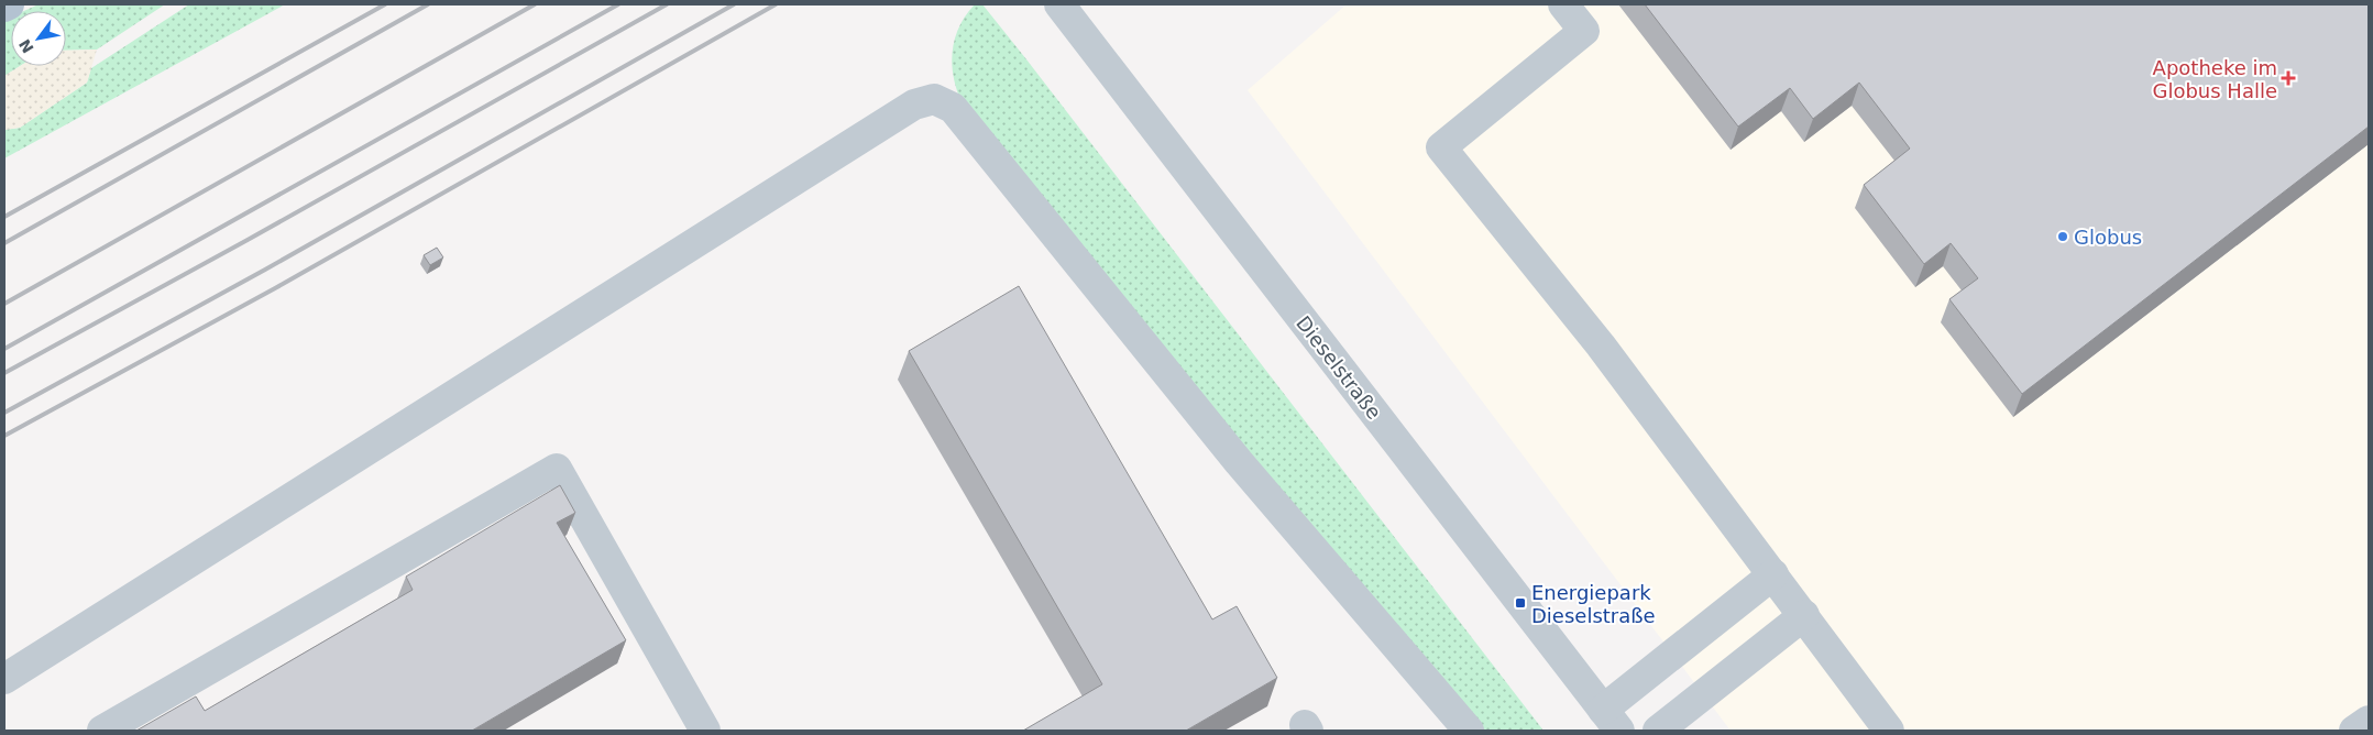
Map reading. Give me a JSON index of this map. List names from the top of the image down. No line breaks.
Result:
{"streets":{"street":["Dieselstraße"]},"places":{"health":["Apotheke im Globus Halle"],"other":["Globus"],"transit":["Energiepark Dieselstraße"]},"north":"bottom left"}
